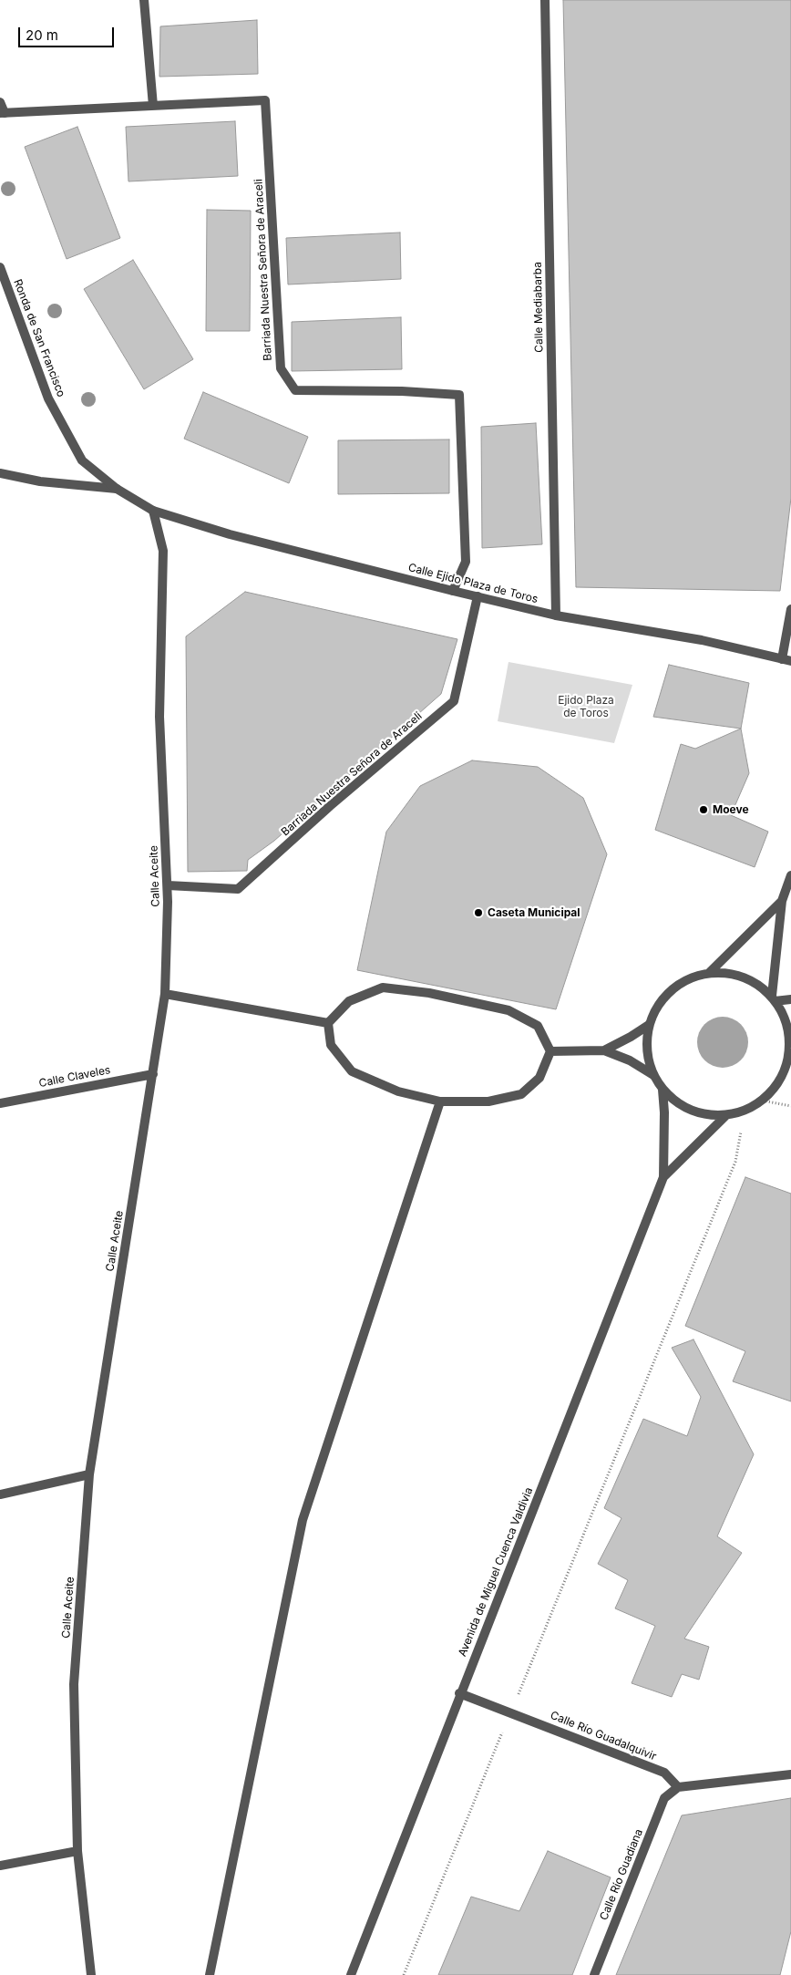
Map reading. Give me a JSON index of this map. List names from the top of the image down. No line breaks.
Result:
{"streets":{"street":["Barriada Nuestra Señora de Araceli","Calle Mediabarba","Ronda de San Francisco","Calle Ejido Plaza de Toros","Calle Aceite","Calle Claveles","Avenida de Miguel Cuenca Valdivia","Calle Río Guadalquivir","Calle Río Guadiana"]},"crossings":[["Barriada Nuestra Señora de Araceli","Calle Ejido Plaza de Toros"],["Barriada Nuestra Señora de Araceli","Calle Aceite"],["Calle Mediabarba","Calle Ejido Plaza de Toros"],["Ronda de San Francisco","Calle Ejido Plaza de Toros"],["Ronda de San Francisco","Calle Aceite"],["Calle Ejido Plaza de Toros","Calle Aceite"],["Calle Aceite","Calle Claveles"],["Avenida de Miguel Cuenca Valdivia","Calle Río Guadalquivir"],["Calle Río Guadalquivir","Calle Río Guadiana"]],"parks":["Ejido Plaza de Toros"],"places":["Moeve","Caseta Municipal"],"scale_bar":"20 m"}
